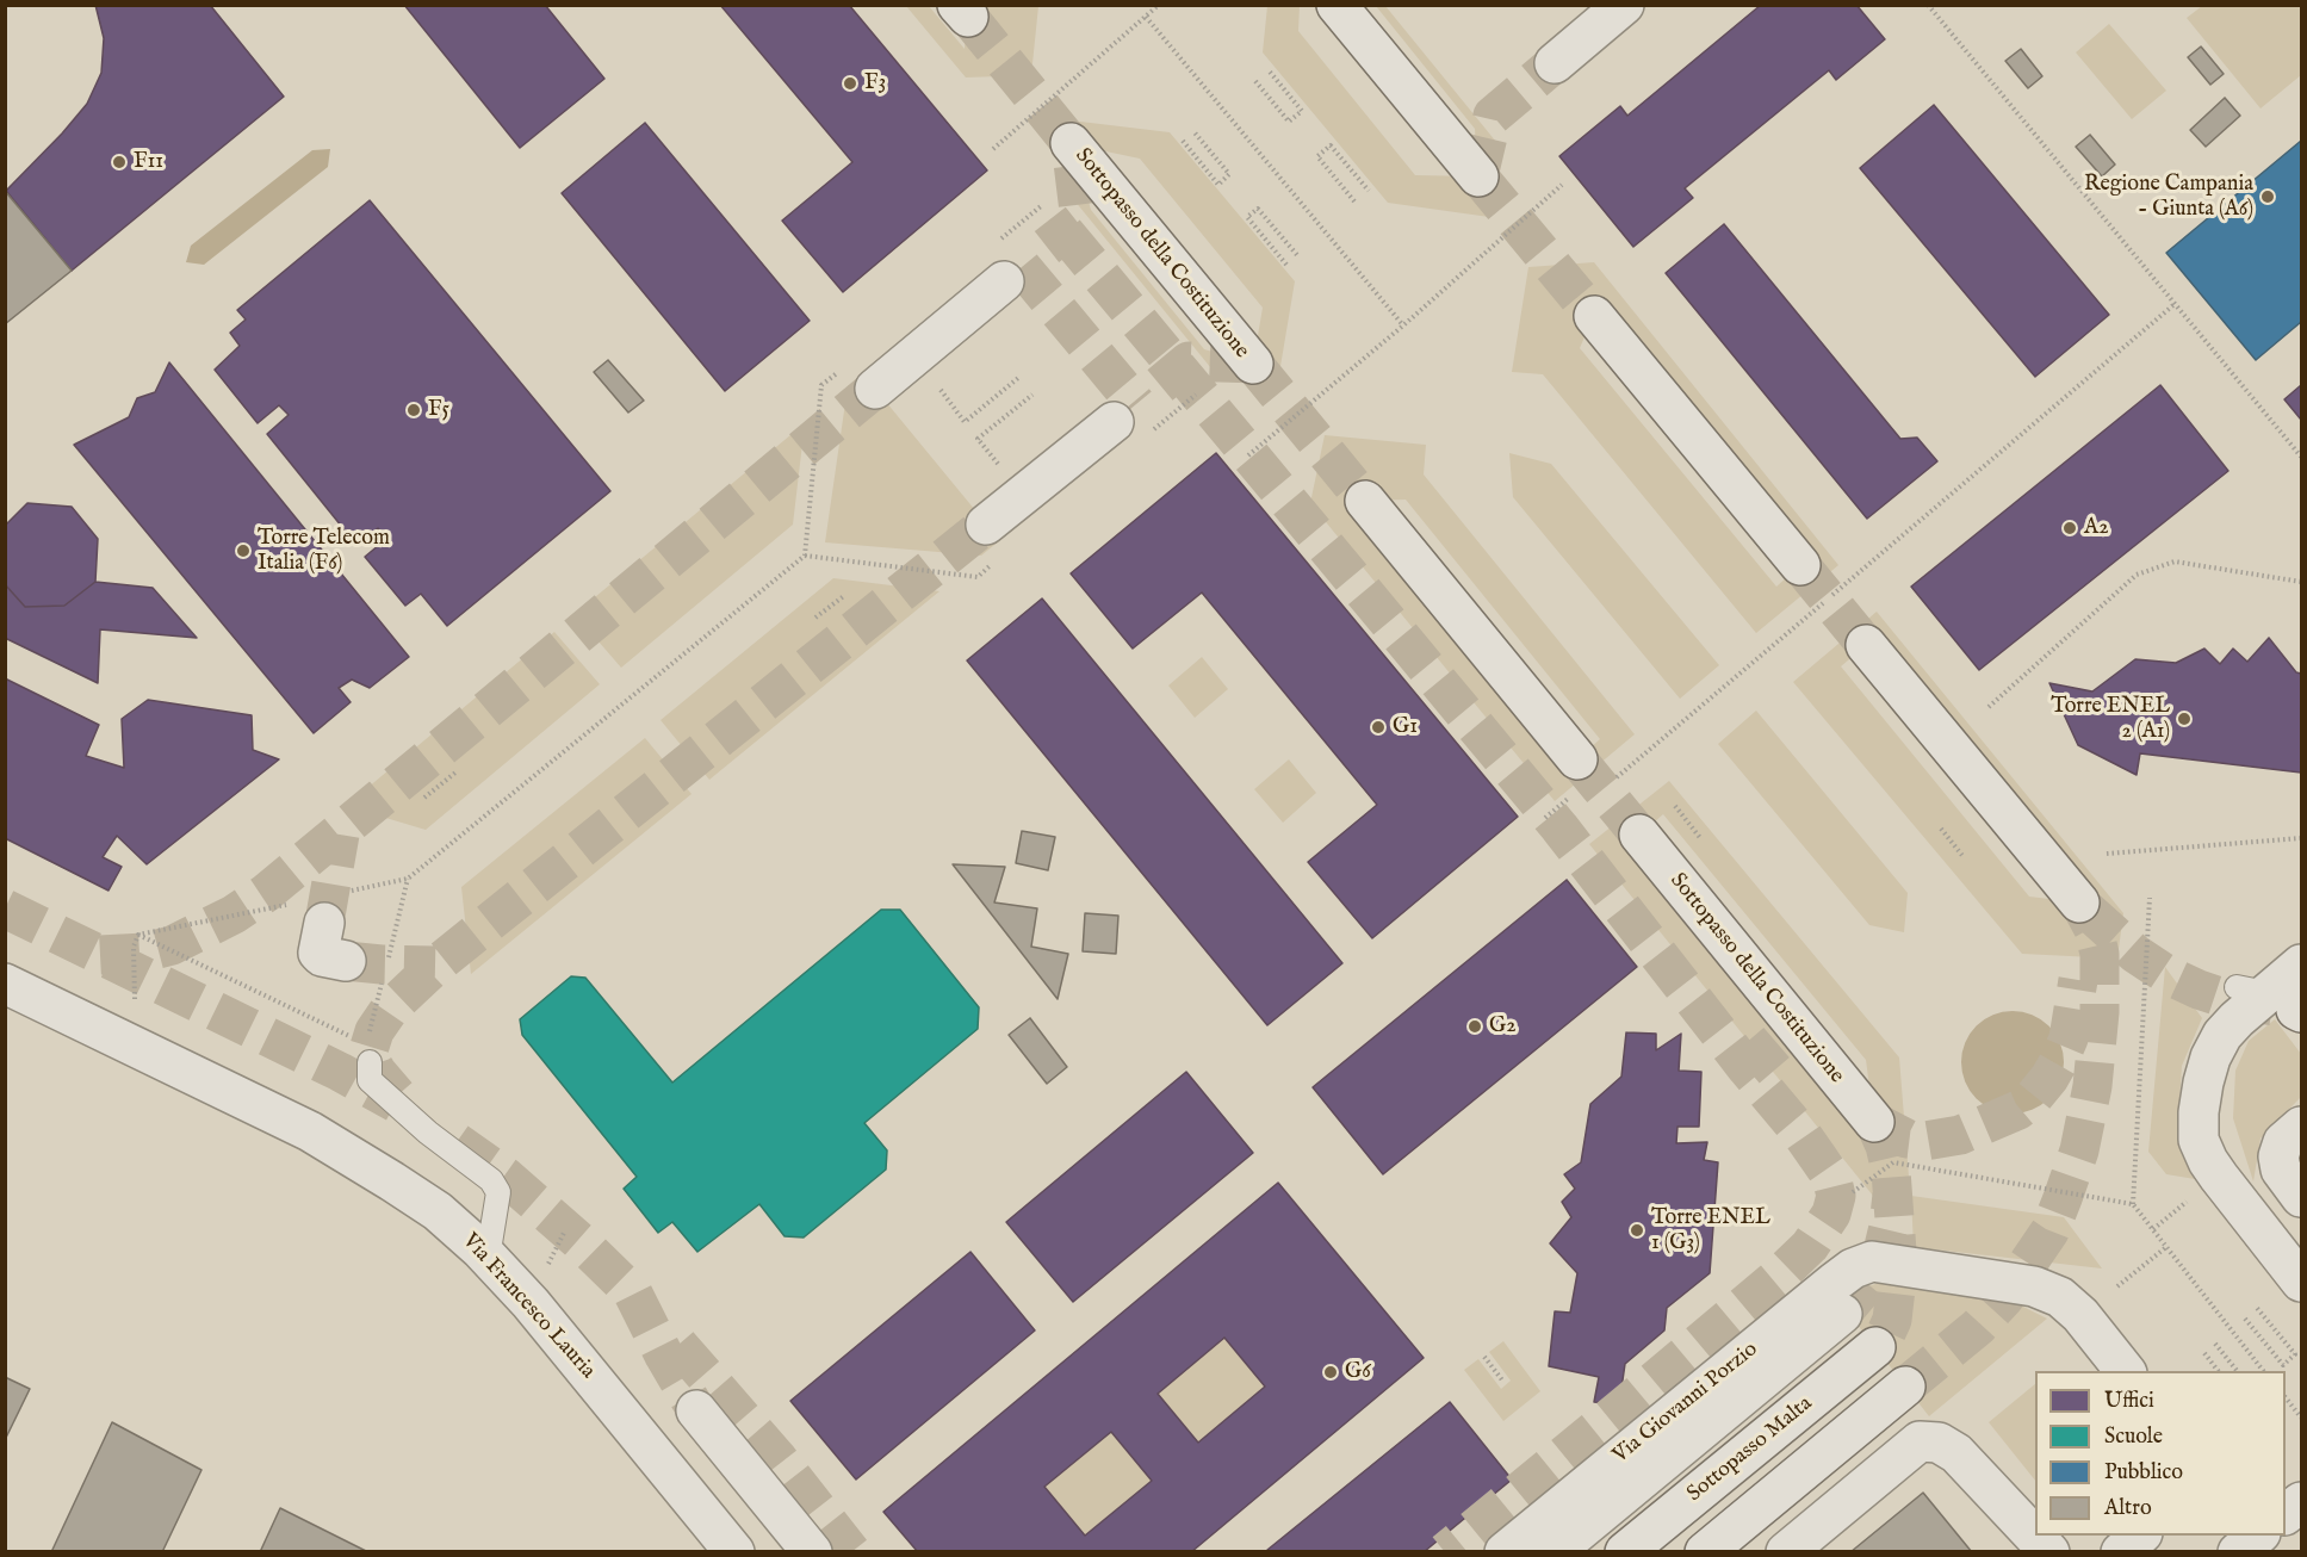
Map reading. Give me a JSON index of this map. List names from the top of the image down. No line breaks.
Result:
{"streets":{"street":["Sottopasso della Costituzione","Via Francesco Lauria","Via Giovanni Porzio","Sottopasso Malta"]},"places":["F3","F11","Regione Campania - Giunta (A6)","F5","A2","Torre Telecom Italia (F6)","Torre ENEL 2 (A1)","G1","G2","Torre ENEL 1 (G3)","G6"],"legend":["Uffici","Scuole","Pubblico","Altro"]}
